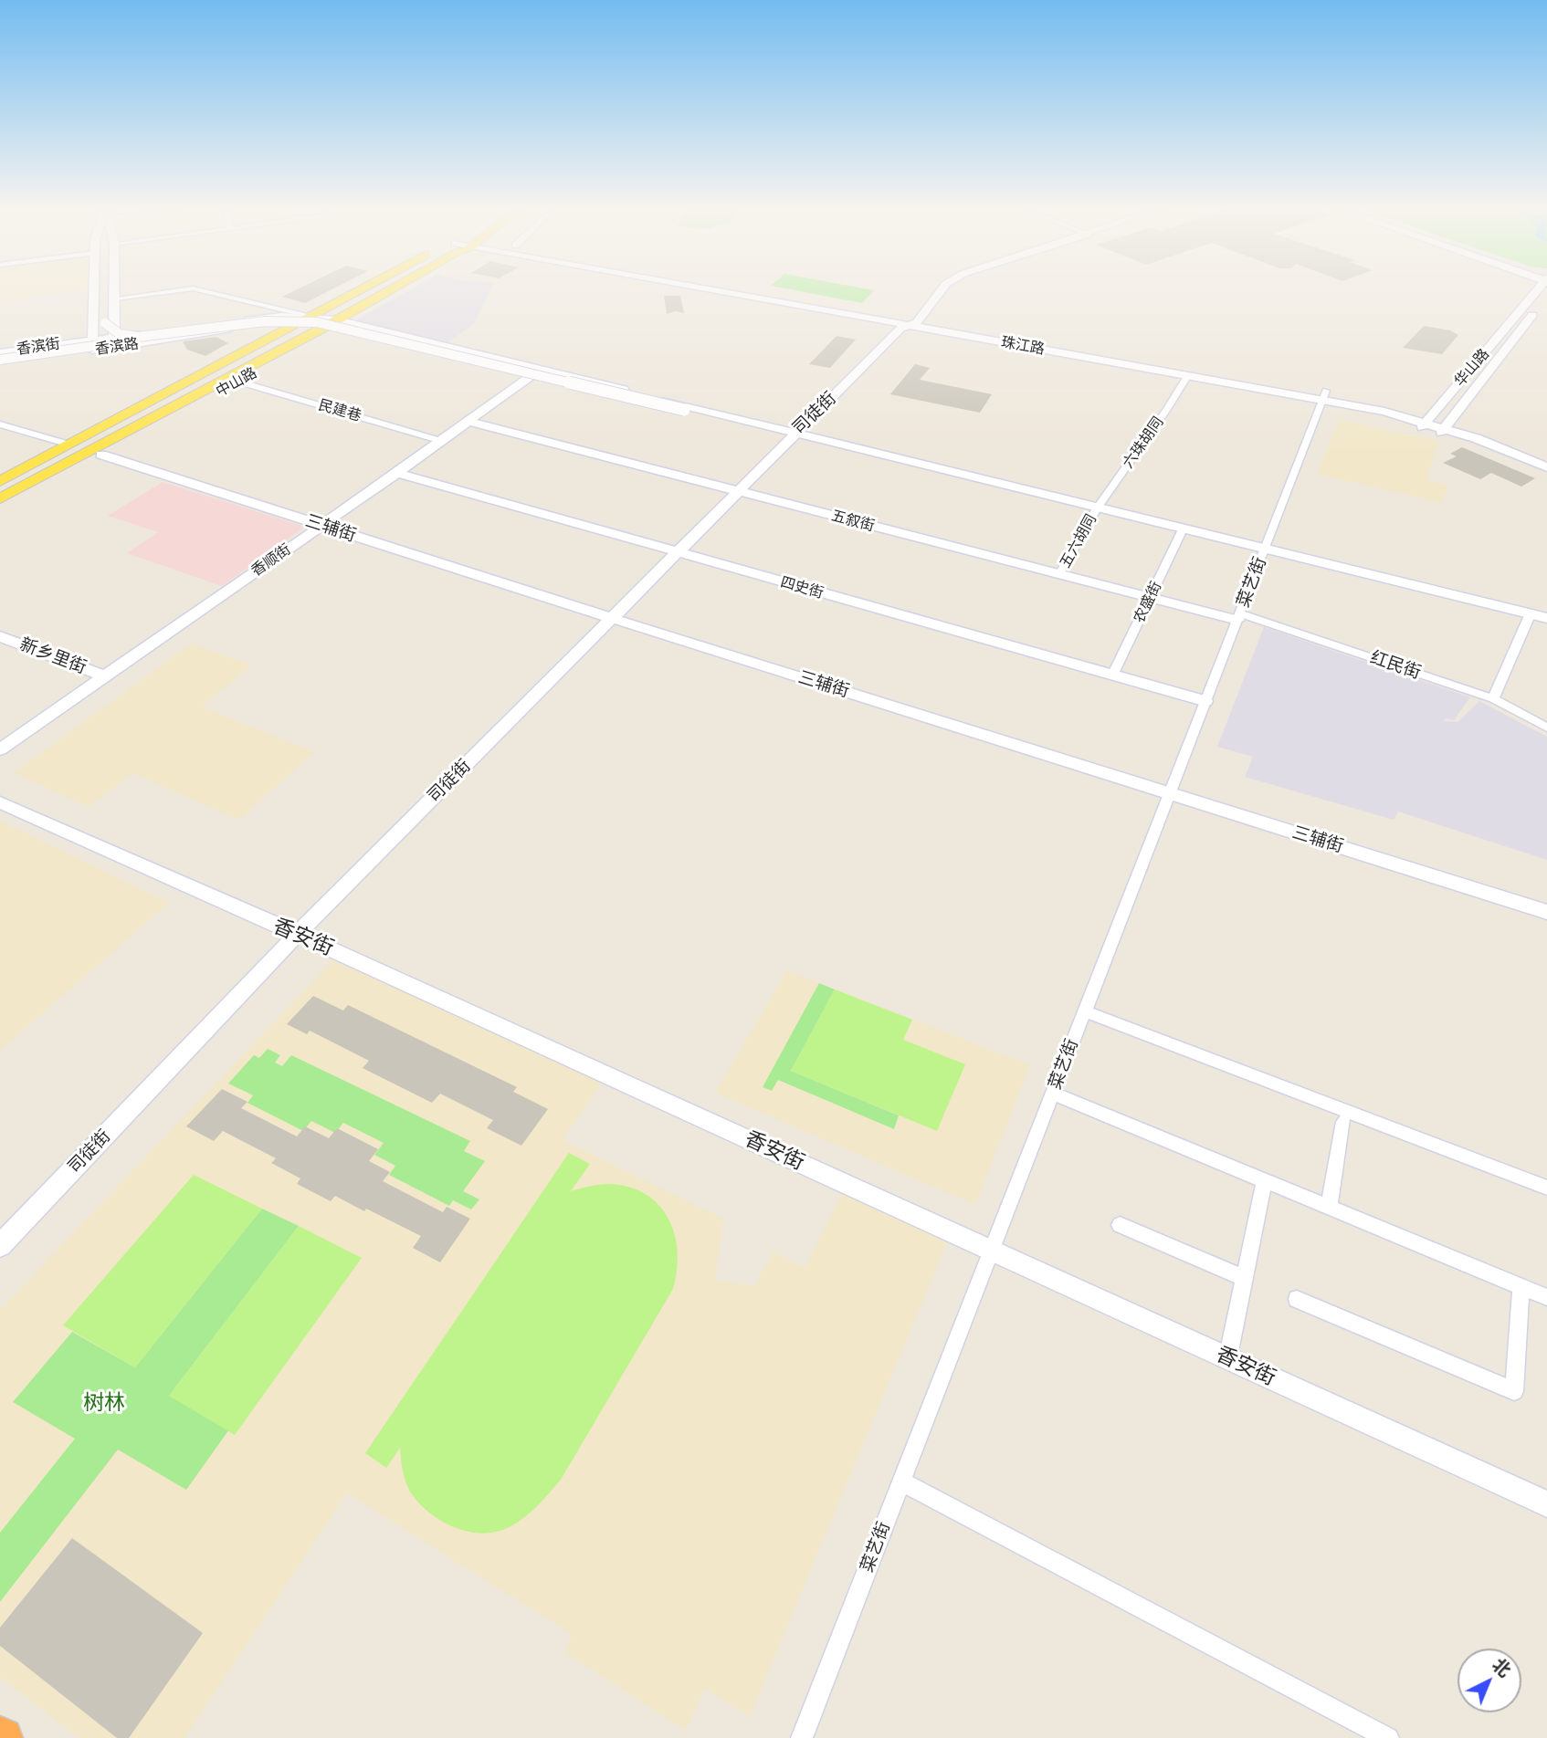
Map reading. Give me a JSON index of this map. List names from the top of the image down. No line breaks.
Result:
{"streets":{"main road":["中山路"],"street":["珠江路","香滨街","香滨路","华山路","民建巷","司徒街","六珠胡同","五叙街","三辅街","五六胡同","香顺街","菜艺街","四史街","农盛街","新乡里街","红民街","香安街"]},"crossings":[["珠江路","华山路"],["珠江路","司徒街"],["珠江路","六珠胡同"],["珠江路","菜艺街"],["香滨街","香滨路"],["中山路","民建巷"],["中山路","三辅街"],["民建巷","香顺街"],["司徒街","五叙街"],["司徒街","三辅街"],["司徒街","四史街"],["司徒街","香安街"],["六珠胡同","五六胡同"],["五叙街","五六胡同"],["五叙街","香顺街"],["五叙街","菜艺街"],["五叙街","农盛街"],["五叙街","红民街"],["三辅街","香顺街"],["三辅街","菜艺街"],["香顺街","四史街"],["香顺街","新乡里街"],["菜艺街","四史街"],["菜艺街","红民街"],["菜艺街","香安街"],["四史街","农盛街"]],"parks":["树林"],"north":"top right"}
